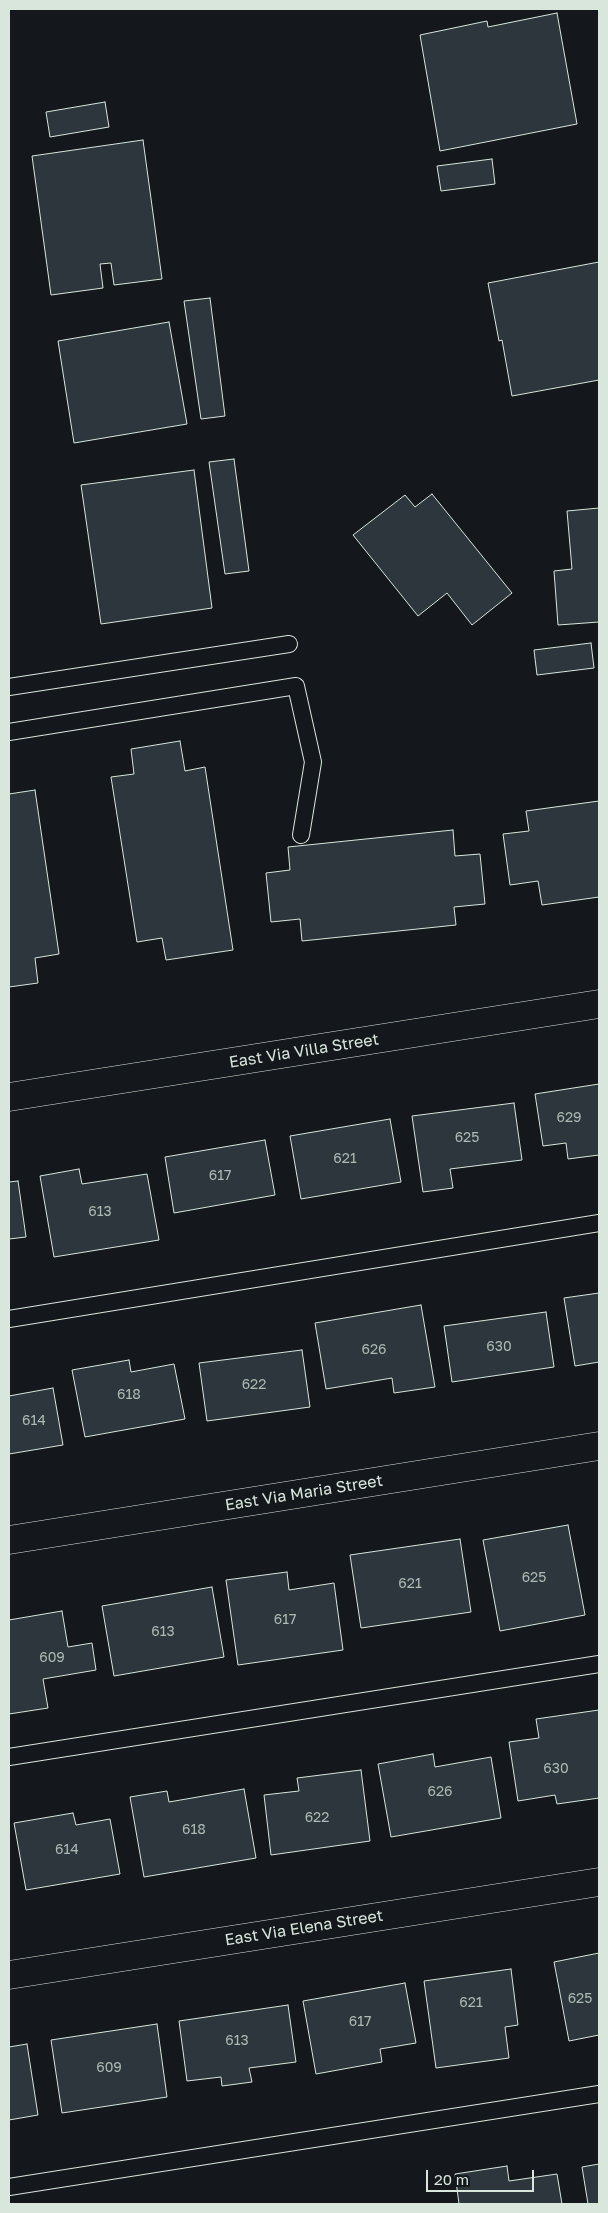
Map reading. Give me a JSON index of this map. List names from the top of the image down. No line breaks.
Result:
{"streets":{"street":["East Via Villa Street","East Via Maria Street","East Via Elena Street"]},"house_numbers":["629","625","621","617","613","630","626","622","618","614","625","621","617","613","609","630","626","622","618","614","625","621","617","613","609"],"scale_bar":"20 m"}
